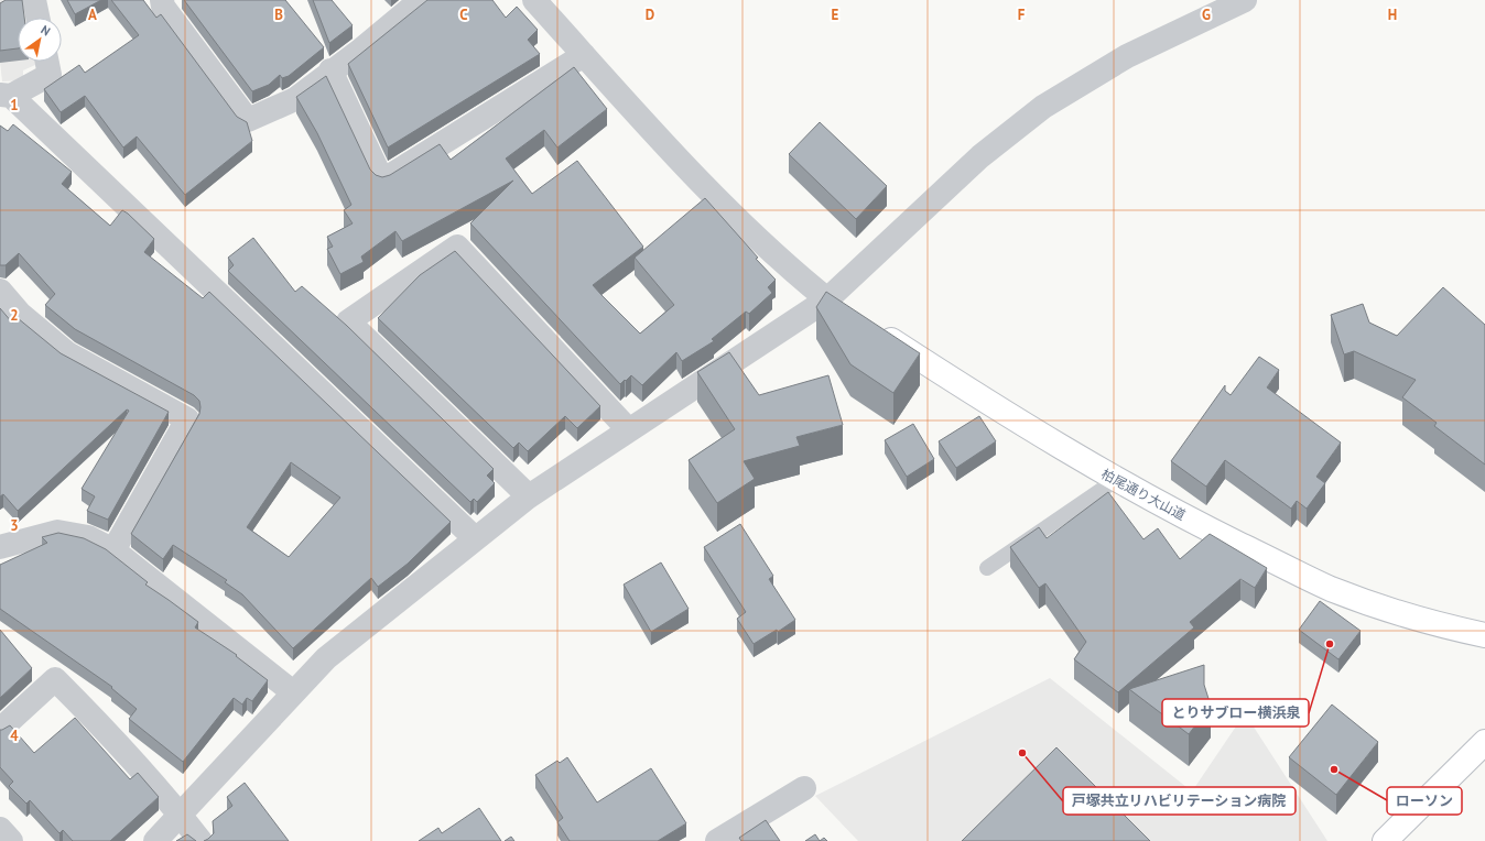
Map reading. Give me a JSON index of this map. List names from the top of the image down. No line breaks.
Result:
{"streets":{"street":["柏尾通り大山道"]},"places":["とりサブロー横浜泉","戸塚共立リハビリテーション病院","ローソン"],"north":"top right","grid":{"columns":["A","B","C","D","E","F","G","H"],"rows":["1","2","3","4"]}}
